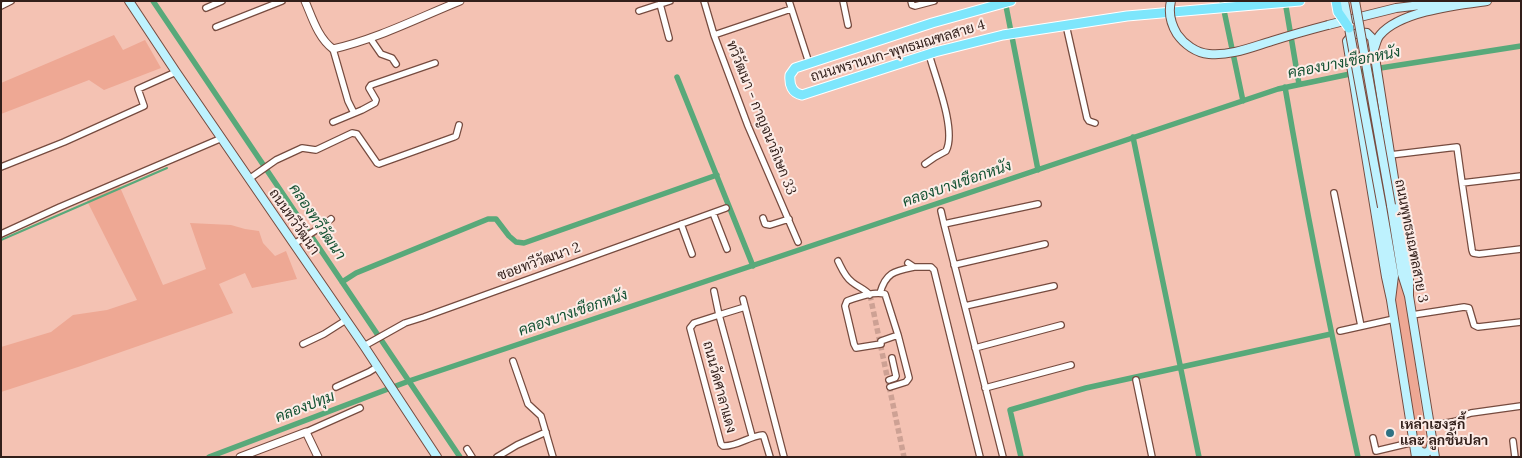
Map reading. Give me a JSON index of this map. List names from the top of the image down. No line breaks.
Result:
{"streets":{"main road":["ถนนพรานนก-พุทธมณฑลสาย 4","ถนนทวีวัฒนา","ถนนพุทธมณฑลสาย 3"],"street":["ทวีวัฒนา - กาญจนาภิเษก 33","ซอยทวีวัฒนา 2","ถนนวัดศาลาแดง"]},"crossings":[["ถนนทวีวัฒนา","ซอยทวีวัฒนา 2"]],"water":["คลองบางเชือกหนัง","คลองทวีวัฒนา","คลองปทุม"],"places":["เหล่าเฮงสุกี้ และ ลูกชิ้นปลา"]}
